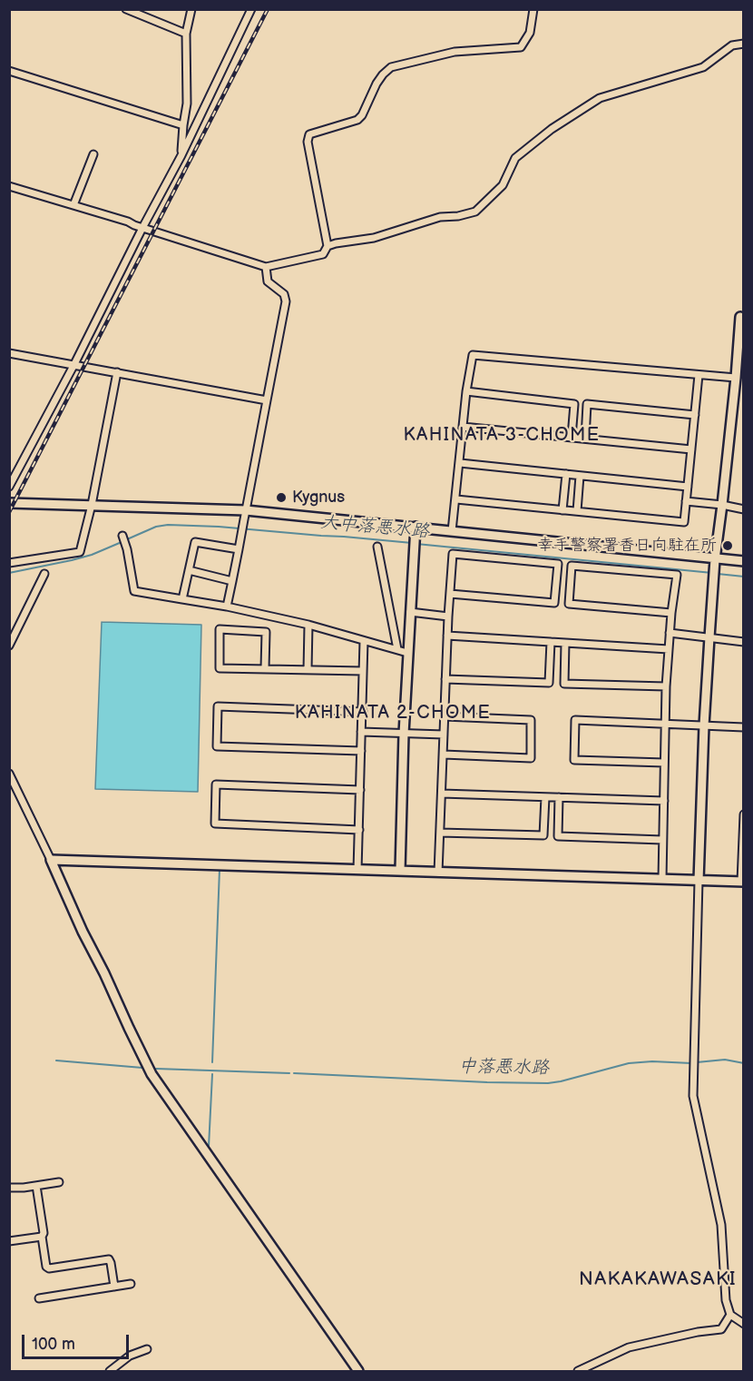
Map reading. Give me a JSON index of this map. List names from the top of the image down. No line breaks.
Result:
{"districts":["KAHINATA 3-CHOME","KAHINATA 2-CHOME","NAKAKAWASAKI"],"water":["大中落悪水路","中落悪水路"],"places":["Kygnus","幸手警察署香日向駐在所"],"scale_bar":"100 m"}
